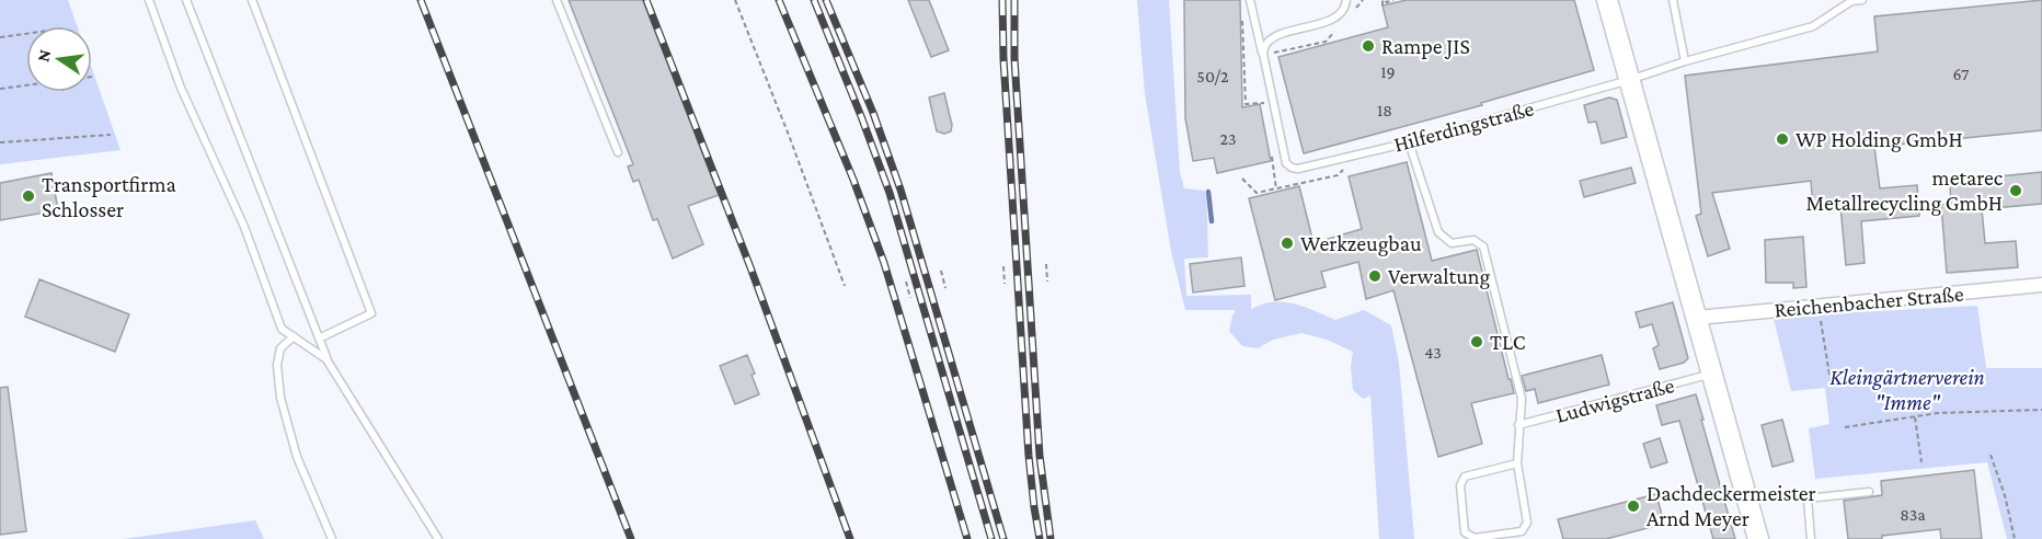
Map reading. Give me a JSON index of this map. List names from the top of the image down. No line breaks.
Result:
{"streets":{"street":["Reichenbacher Straße"],"lane":["Hilferdingstraße","Ludwigstraße"]},"parks":["Kleingärtnerverein \"Imme\""],"places":["Rampe JIS","WP Holding GmbH","metarec Metallrecycling GmbH","Transportfirma Schlosser","Werkzeugbau","Verwaltung","TLC","Dachdeckermeister Arnd Meyer"],"house_numbers":["19","67","50/2","18","23","43","83a"],"north":"left"}
